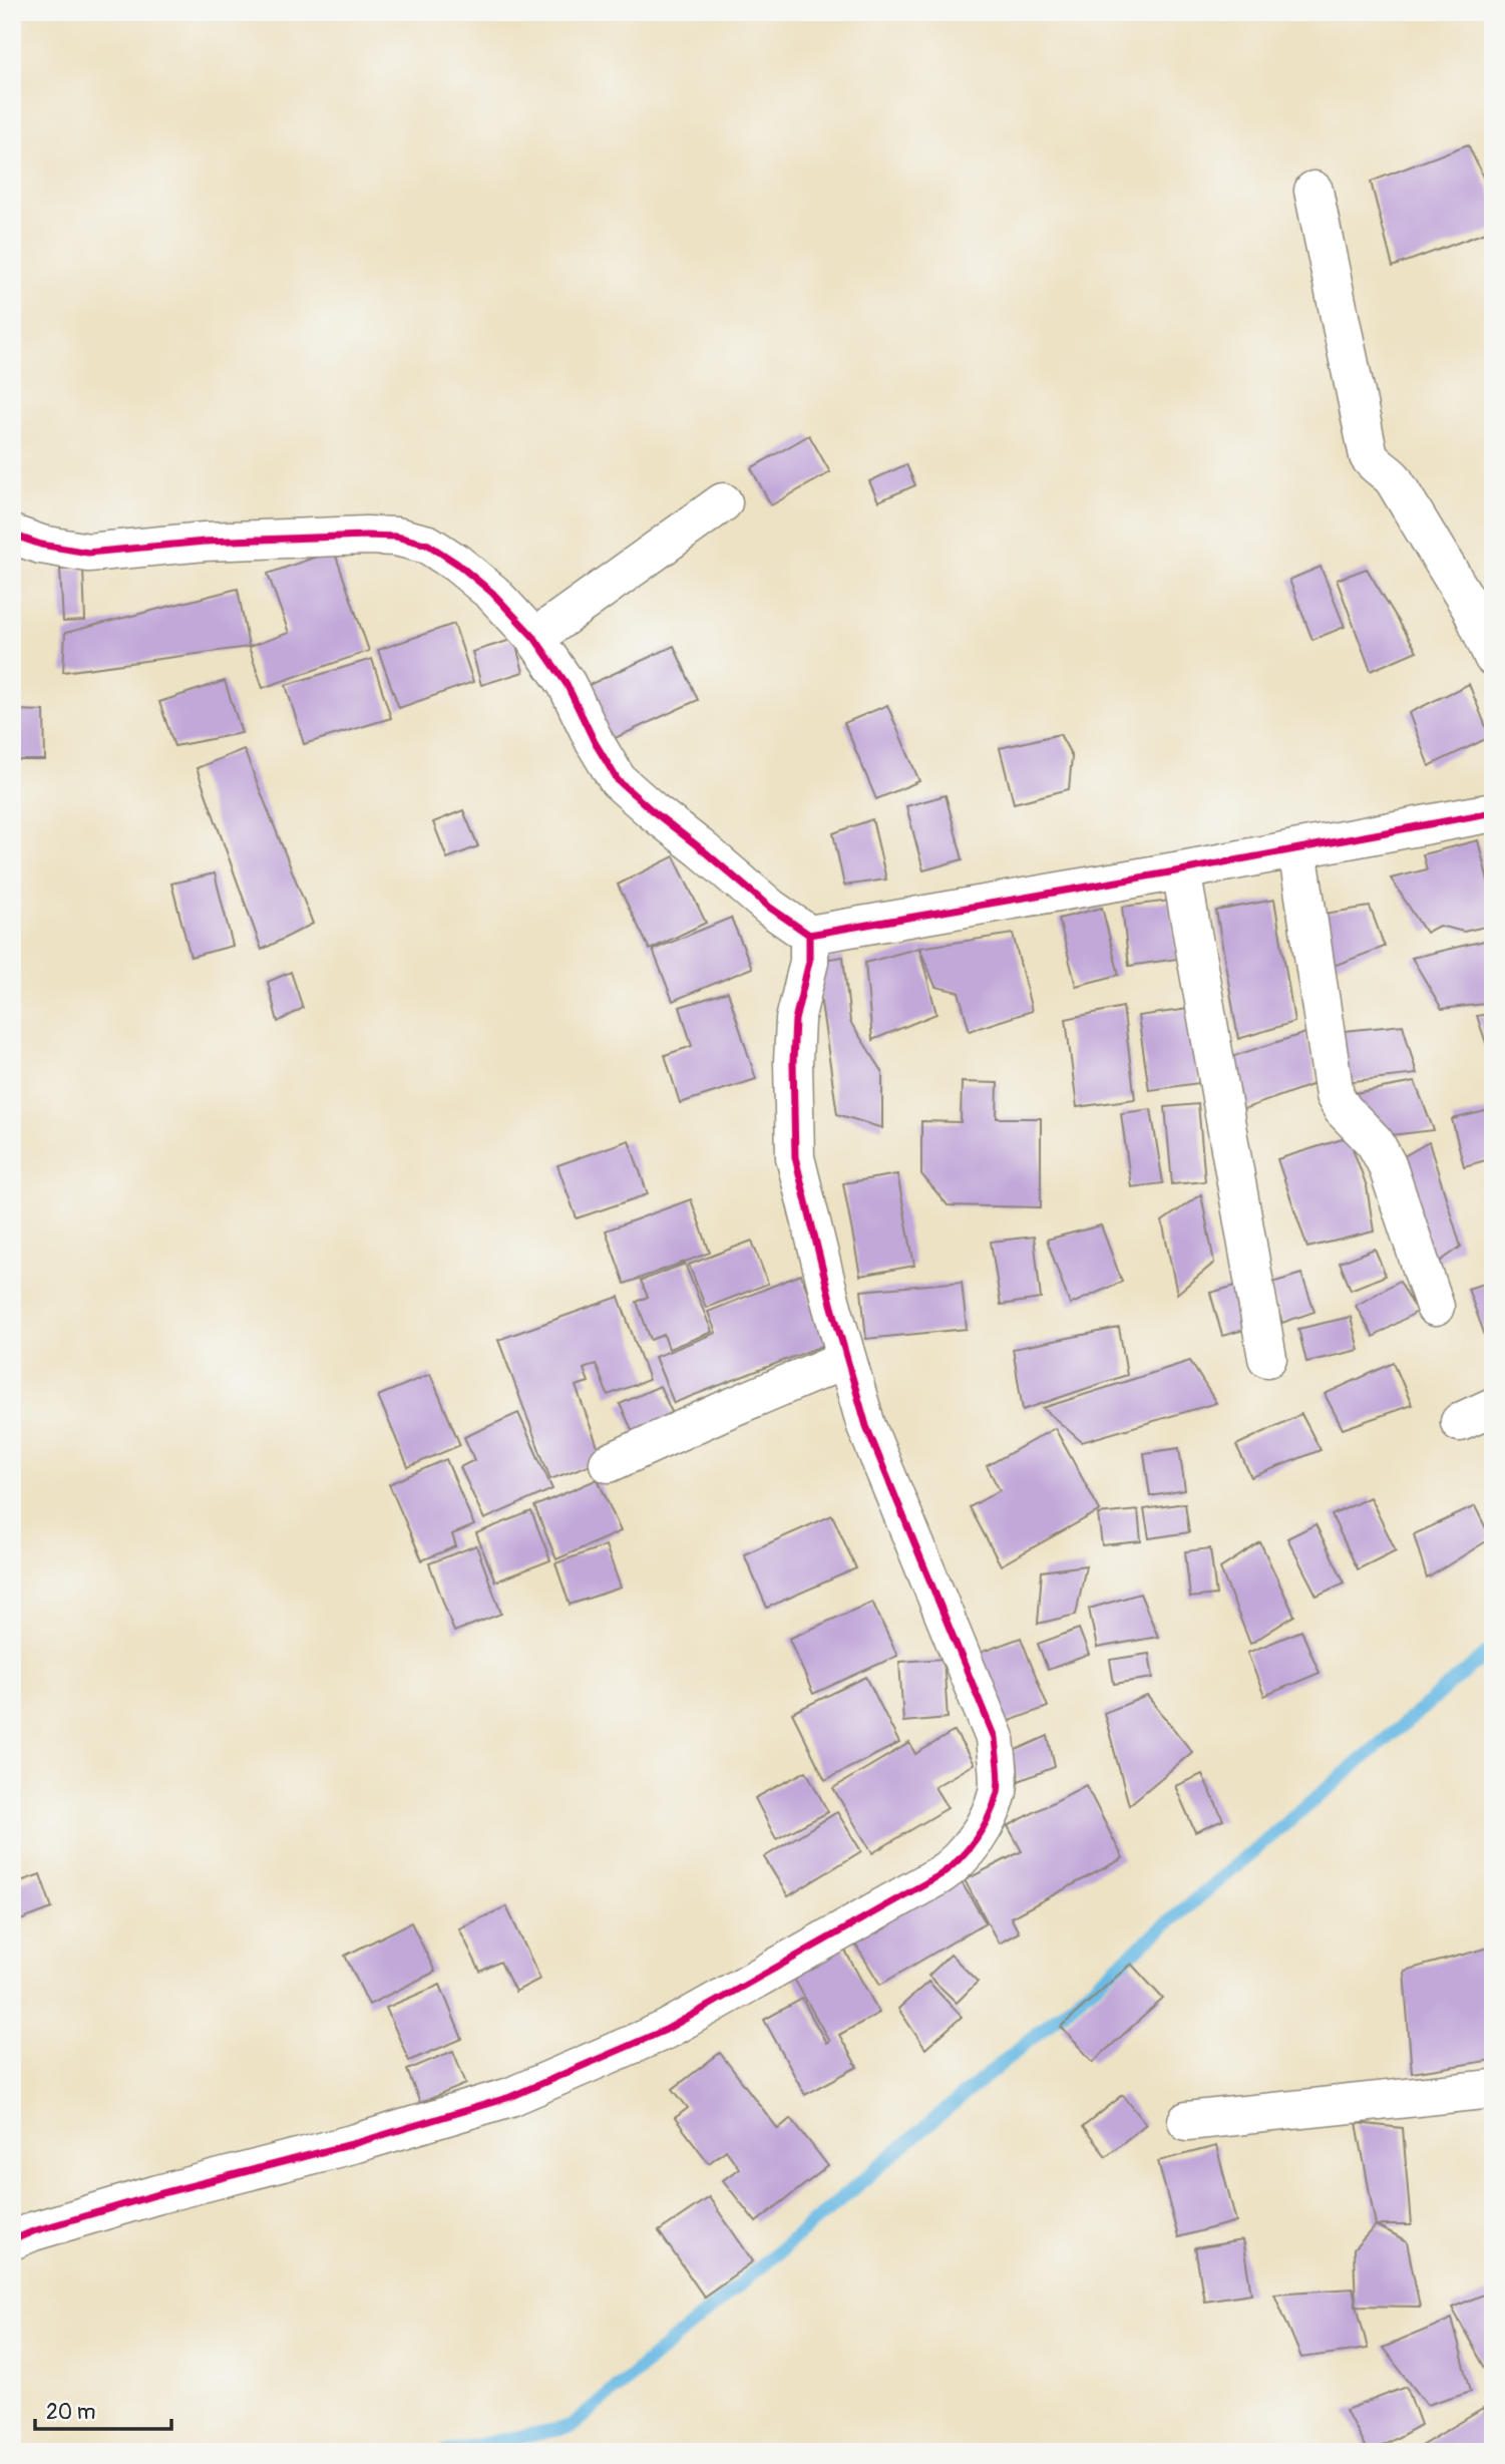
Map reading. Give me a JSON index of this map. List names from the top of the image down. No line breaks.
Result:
{"scale_bar":"20 m"}
